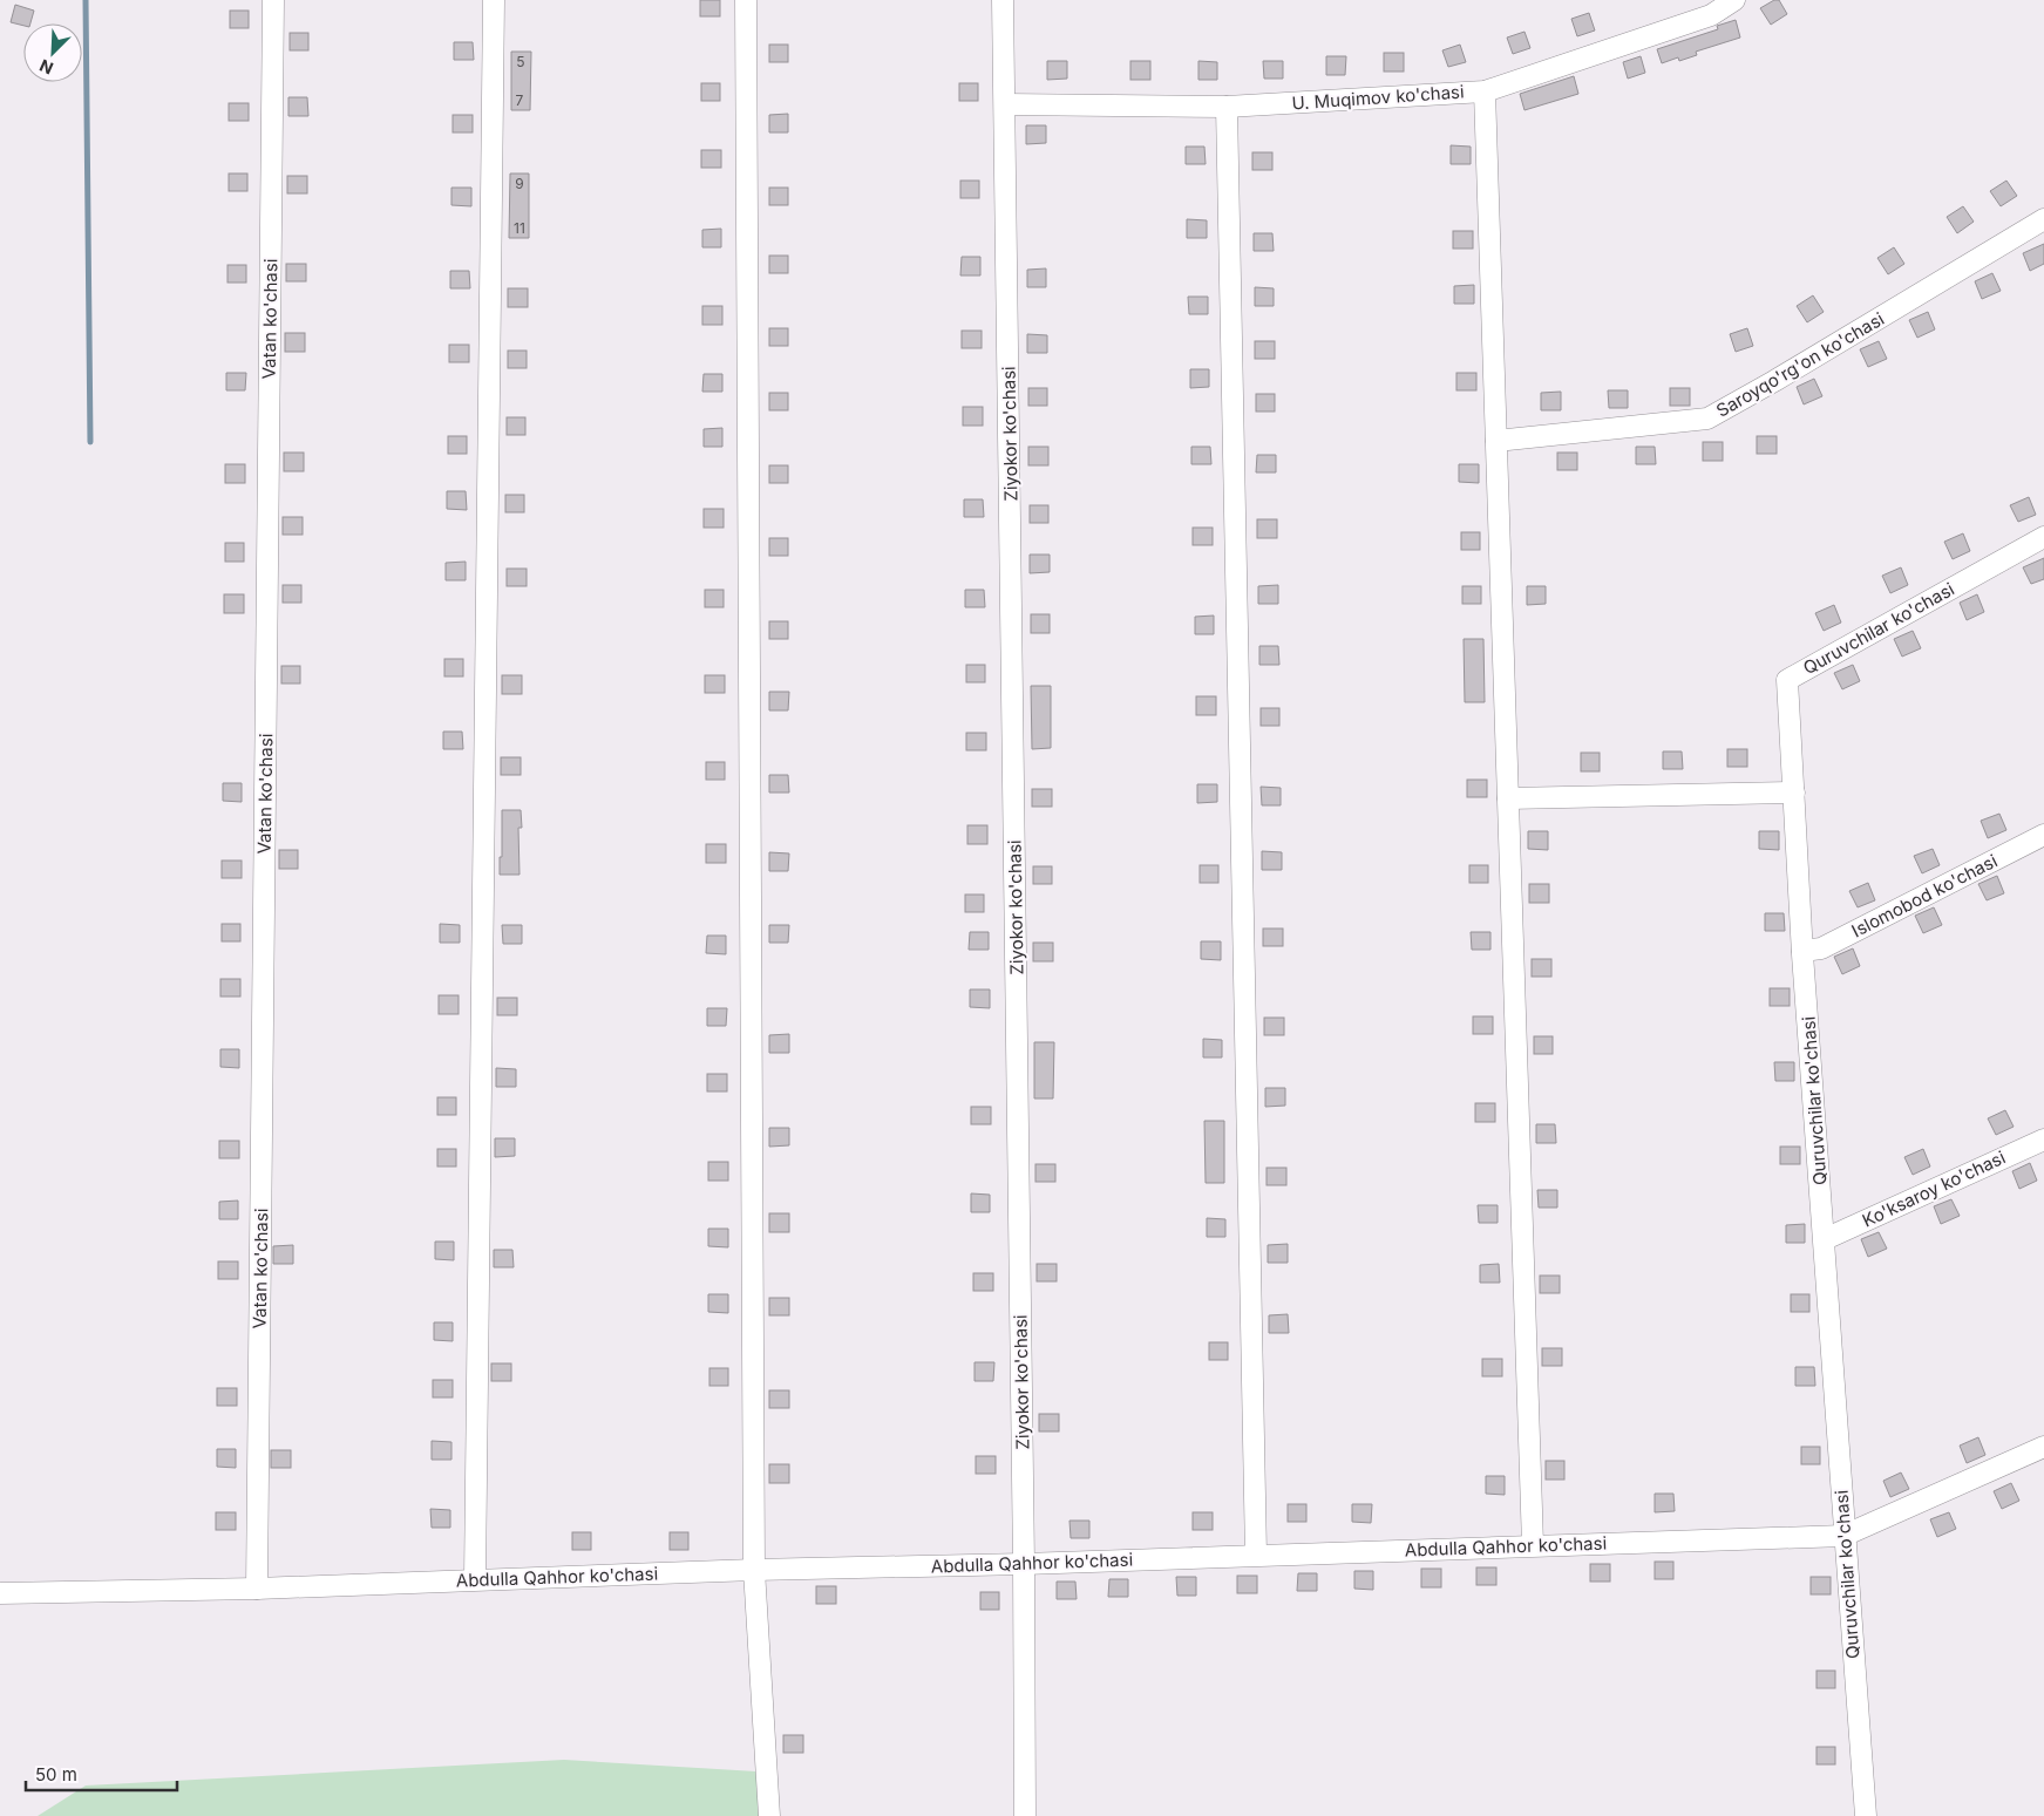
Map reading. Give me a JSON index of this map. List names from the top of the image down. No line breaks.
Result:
{"streets":{"street":["U. Muqimov ko'chasi","Vatan ko'chasi","Saroyqo'rg'on ko'chasi","Ziyokor ko'chasi","Quruvchilar ko'chasi","Islomobod ko'chasi","Ko'ksaroy ko'chasi","Abdulla Qahhor ko'chasi"]},"crossings":[["U. Muqimov ko'chasi","Ziyokor ko'chasi"],["Vatan ko'chasi","Abdulla Qahhor ko'chasi"],["Ziyokor ko'chasi","Abdulla Qahhor ko'chasi"],["Quruvchilar ko'chasi","Islomobod ko'chasi"],["Quruvchilar ko'chasi","Ko'ksaroy ko'chasi"],["Quruvchilar ko'chasi","Abdulla Qahhor ko'chasi"]],"house_numbers":["5","7","9","11"],"scale_bar":"50 m","north":"bottom left"}
